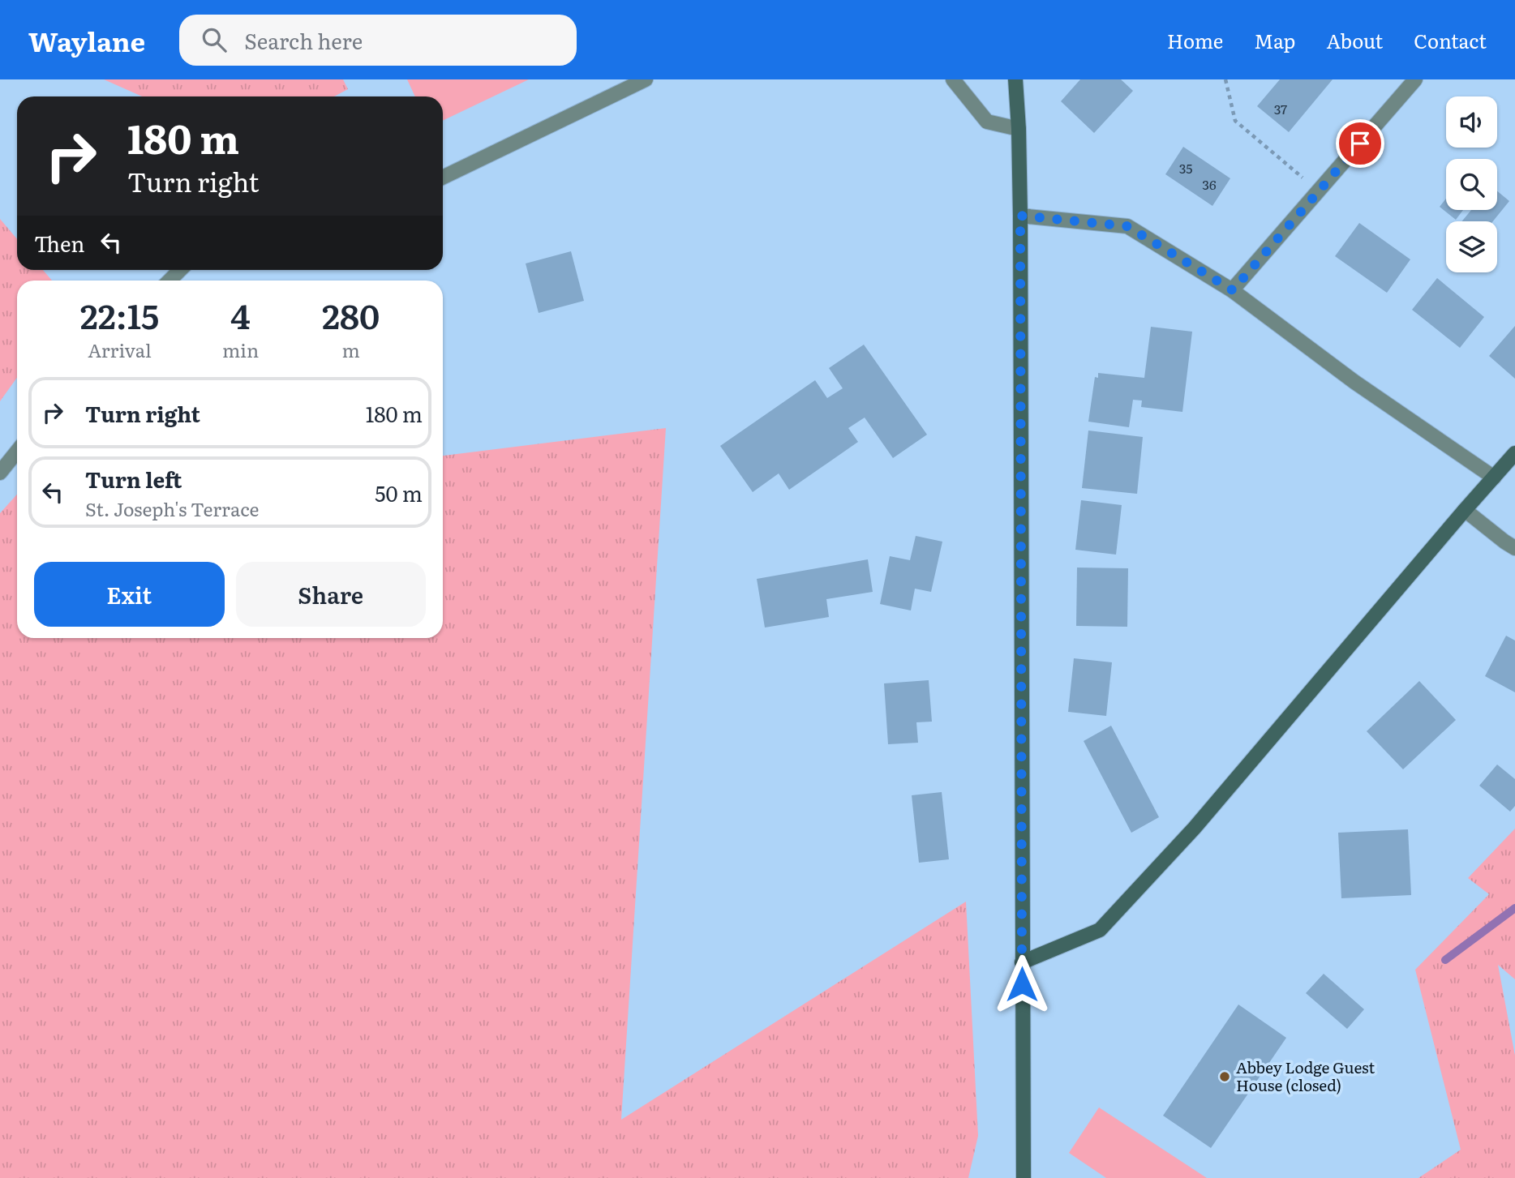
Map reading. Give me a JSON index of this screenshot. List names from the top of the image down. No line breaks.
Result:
{"places":["Abbey Lodge Guest House (closed)"],"house_numbers":["37","35","36"],"page":{"header":"Waylane","search":"Search here","nav":["Home","Map","About","Contact"],"turn":["180 m","Turn right"],"then":"Then","eta":["22:15","Arrival","4","min","280","m"],"list":[{"name":"Turn right","value":"180 m"},{"name":"Turn left","note":"St. Joseph's Terrace","value":"50 m"}],"buttons":["Exit","Share"]}}
